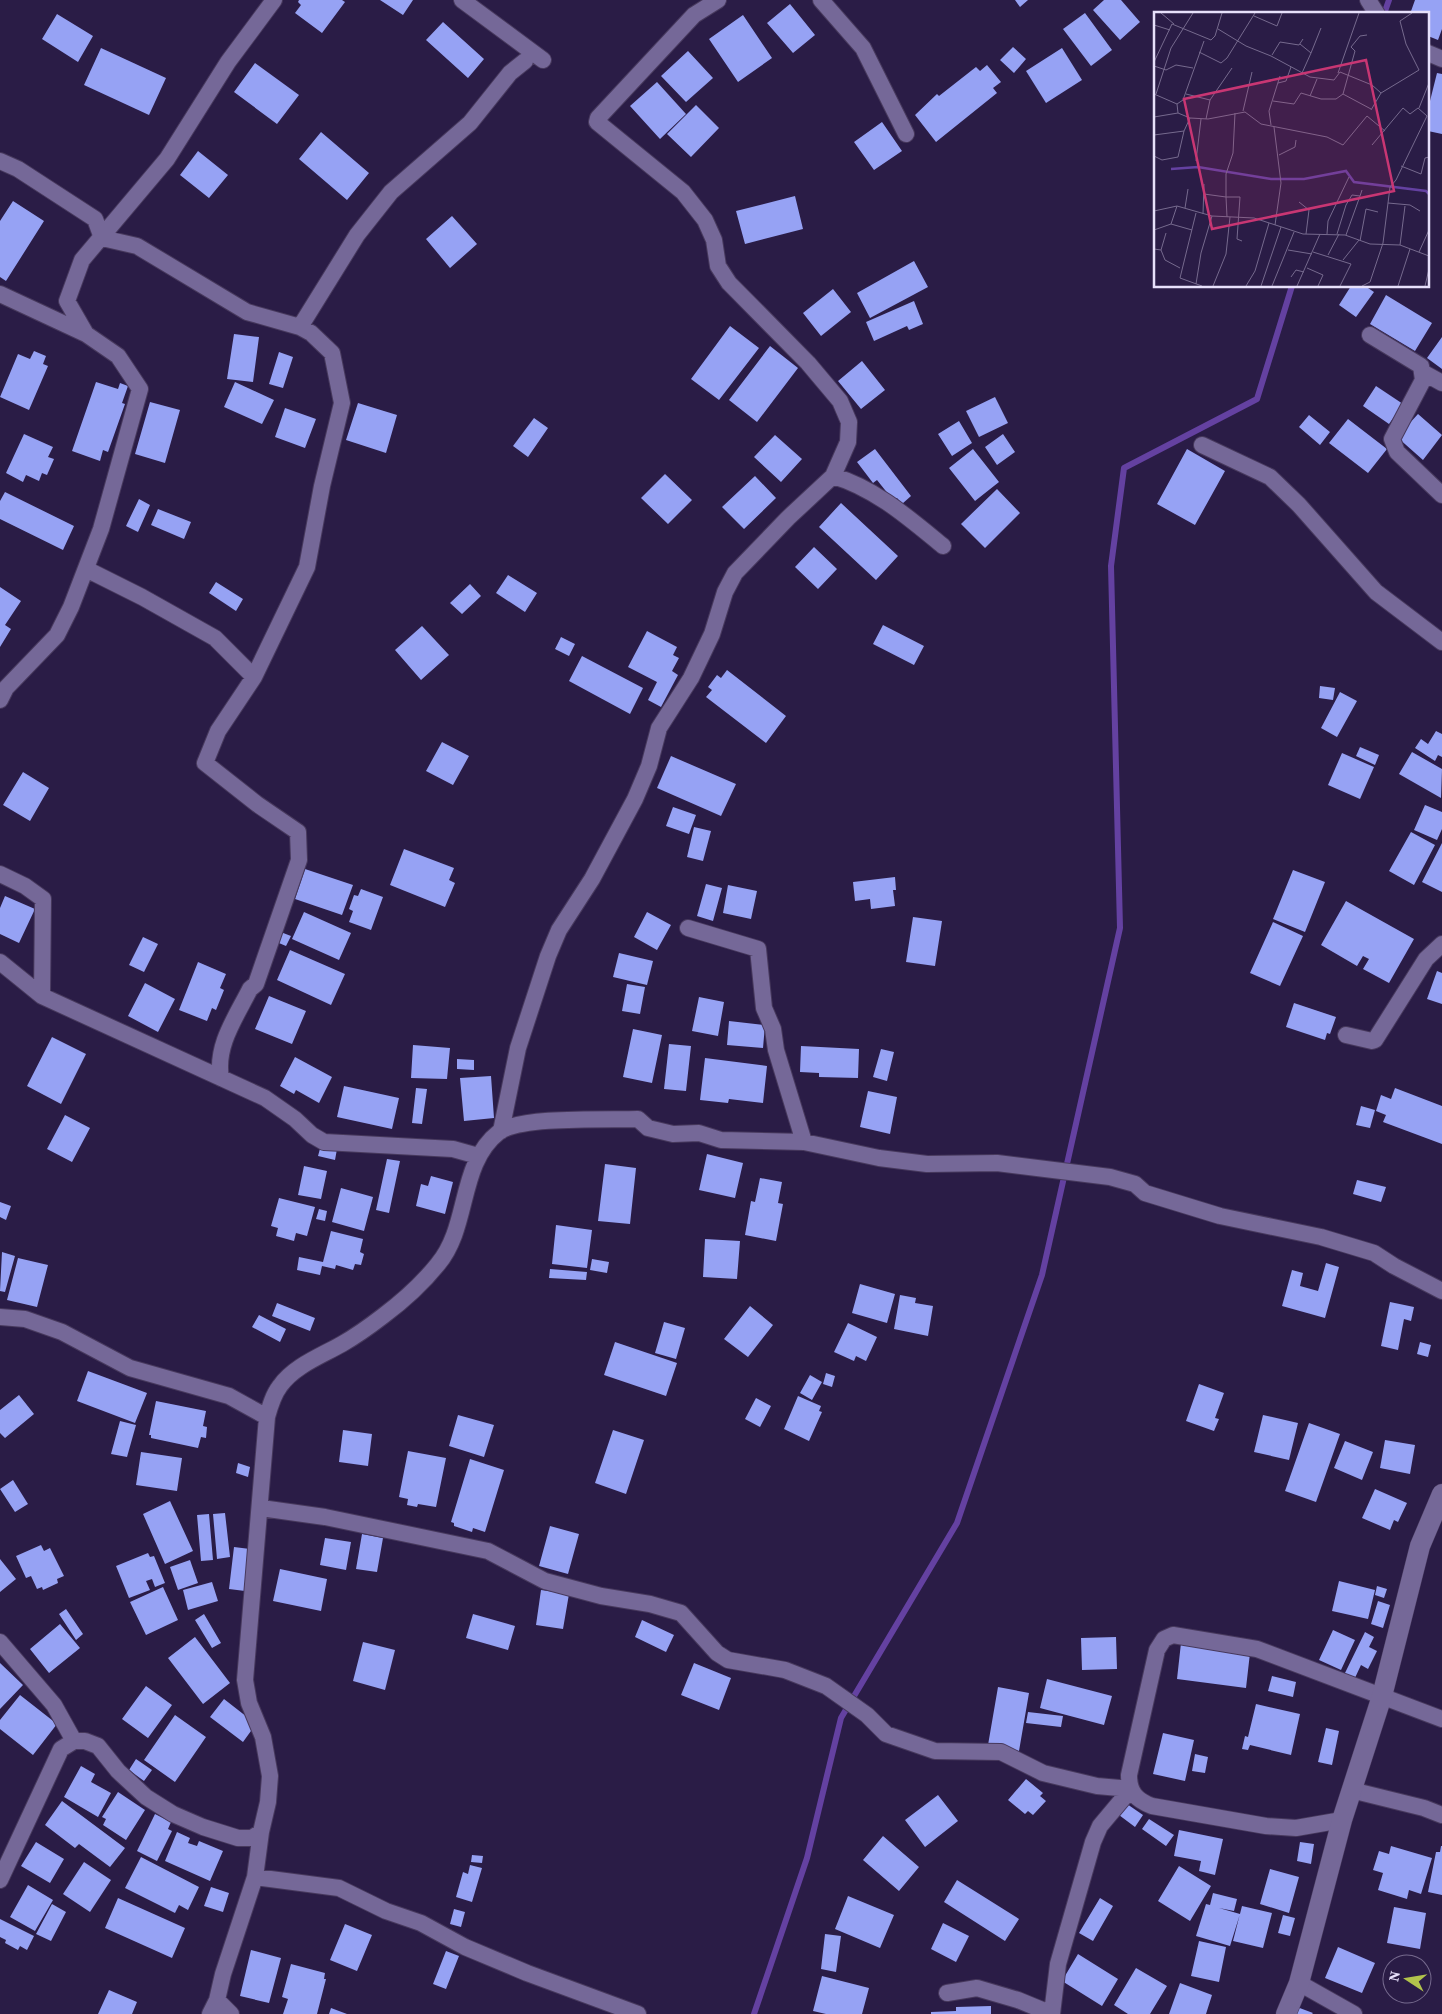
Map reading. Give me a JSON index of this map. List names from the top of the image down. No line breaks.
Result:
{"north":"left"}
